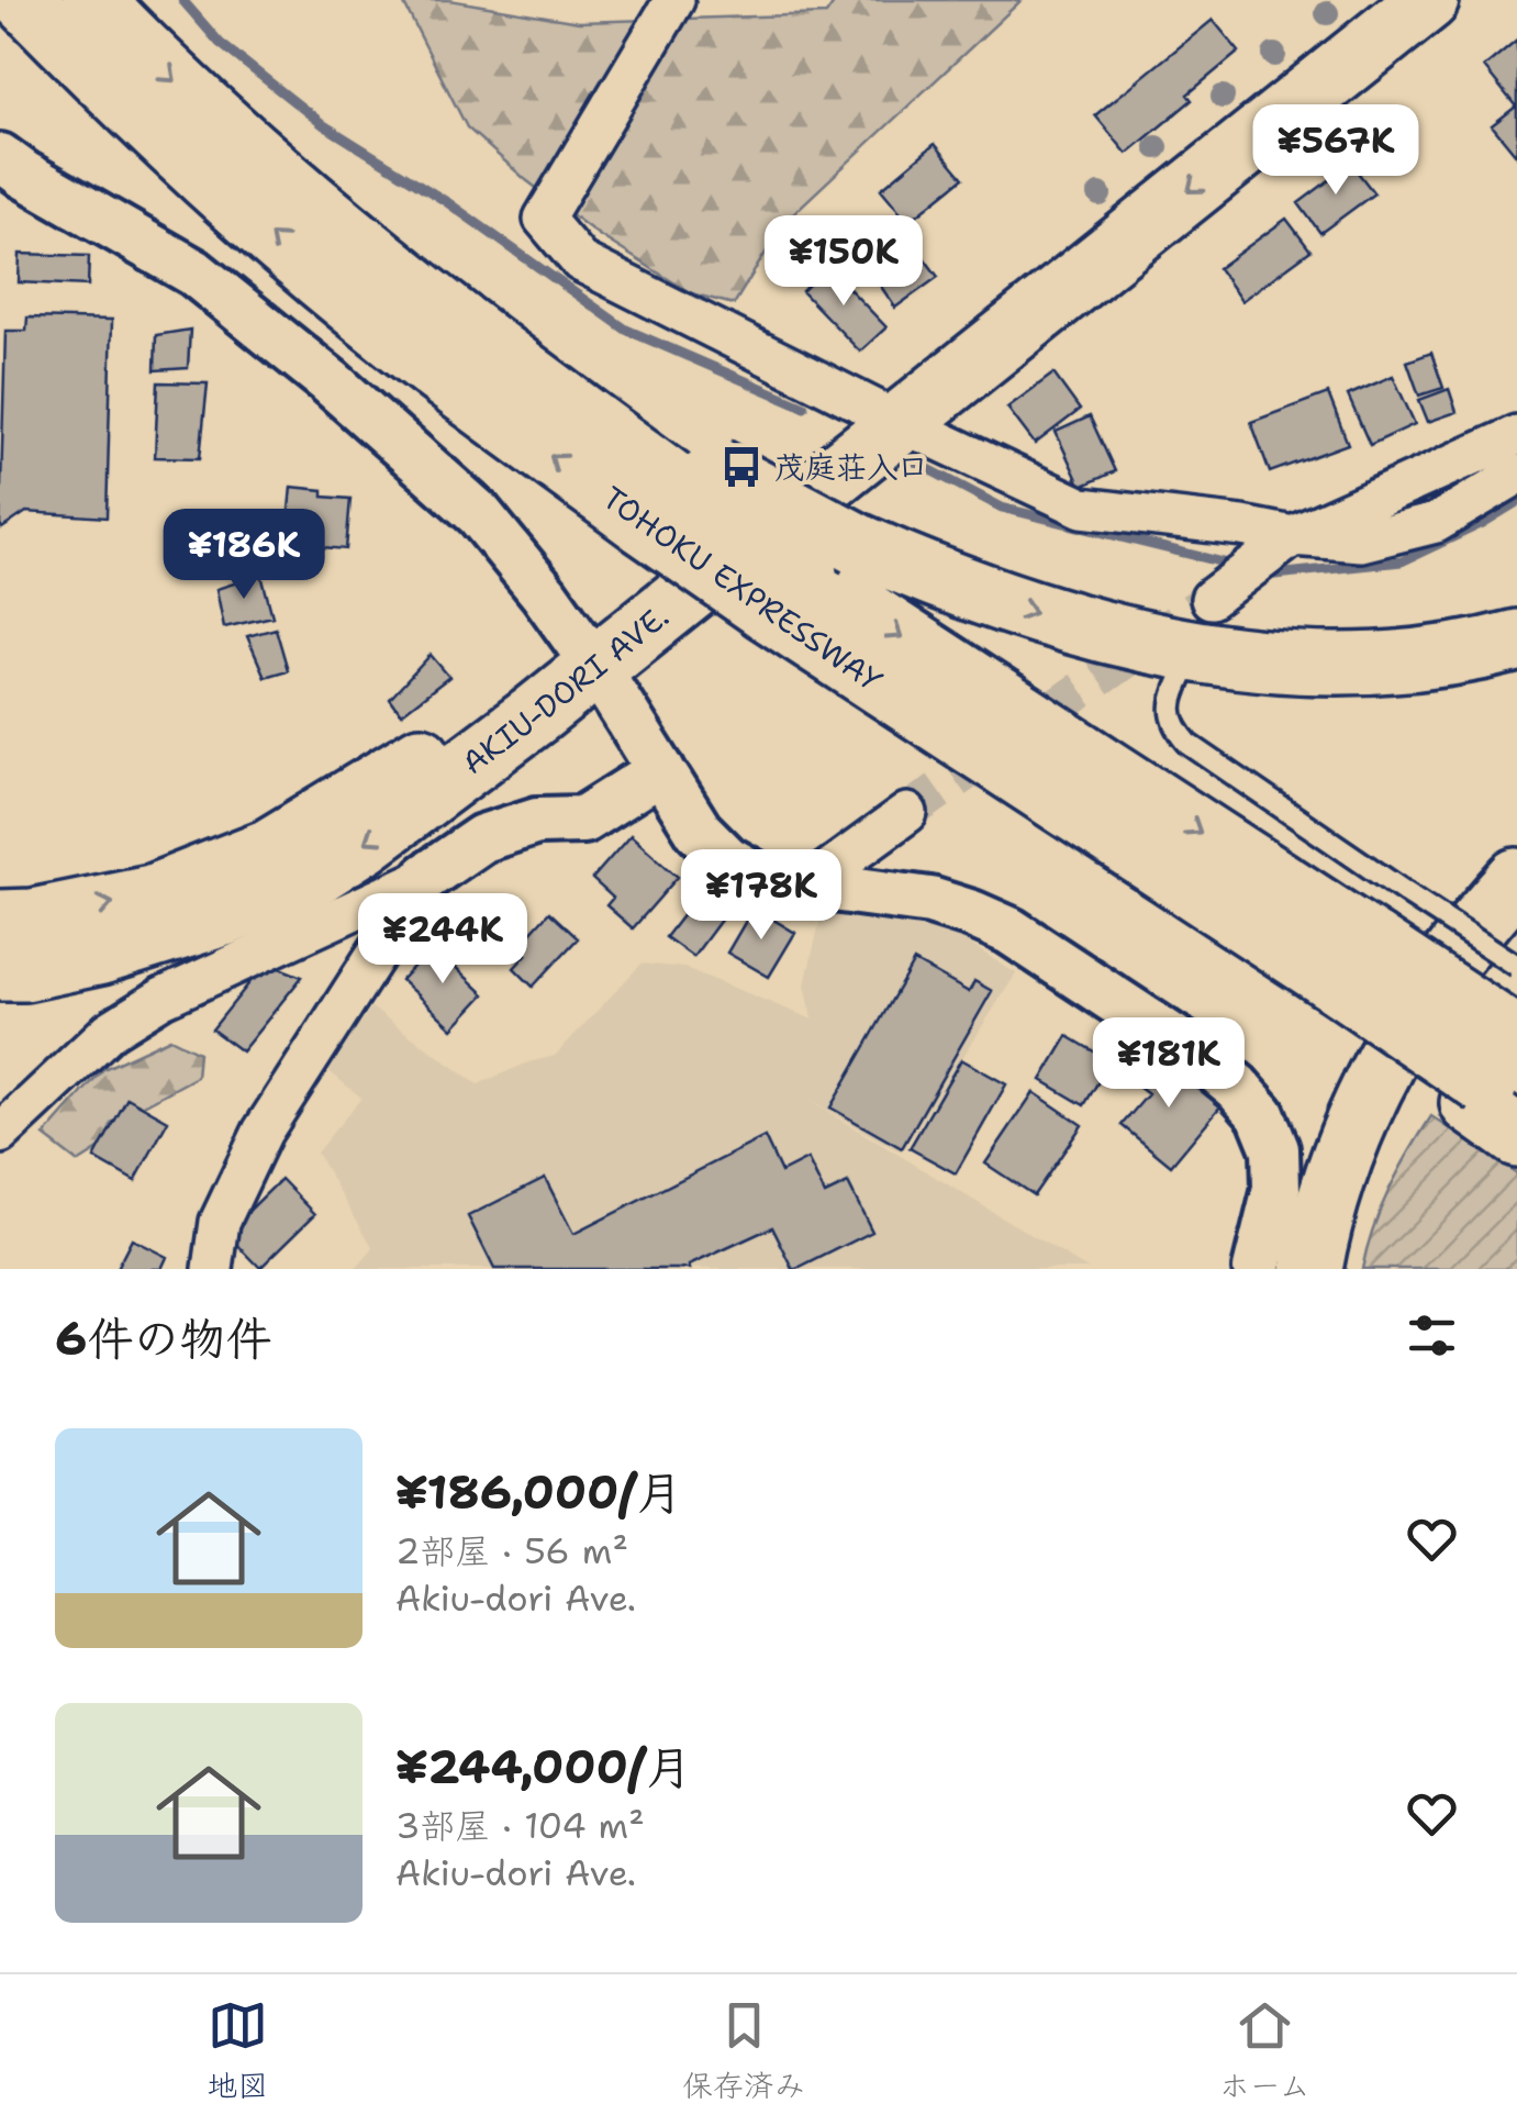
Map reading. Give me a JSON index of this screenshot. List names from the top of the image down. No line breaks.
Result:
{"streets":{"highway":["TOHOKU EXPRESSWAY","AKIU-DORI AVE."]},"places":{"bus stop":["茂庭荘入口"]},"page":{"price":["¥567K","¥150K","¥186K","¥178K","¥244K","¥181K"],"heading":"6件の物件","list":[{"name":"¥186,000/月","note":"2部屋 · 56 m² · Akiu-dori Ave."},{"name":"¥244,000/月","note":"3部屋 · 104 m² · Akiu-dori Ave."}],"tabs":["地図","保存済み","ホーム"]}}
